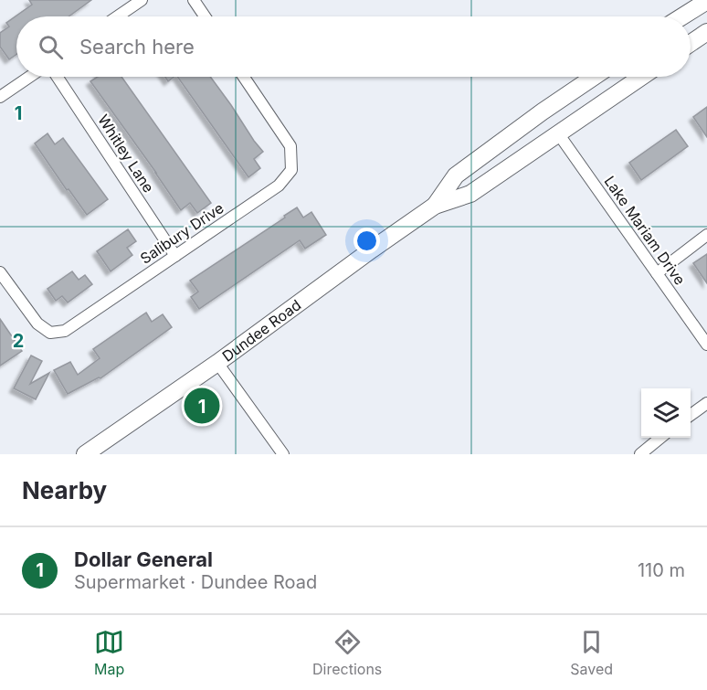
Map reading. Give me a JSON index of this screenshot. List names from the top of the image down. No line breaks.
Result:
{"streets":{"main road":["Dundee Road"],"street":["Whitley Lane","Lake Mariam Drive","Salibury Drive"]},"crossings":[["Whitley Lane","Salibury Drive"],["Lake Mariam Drive","Dundee Road"]],"page":{"search":"Search here","pins":"1","heading":"Nearby","list":[{"mark":"1","name":"Dollar General","note":"Supermarket · Dundee Road","value":"110 m"}],"nav":["Map","Directions","Saved"]},"grid":{"rows":["1","2"]}}
